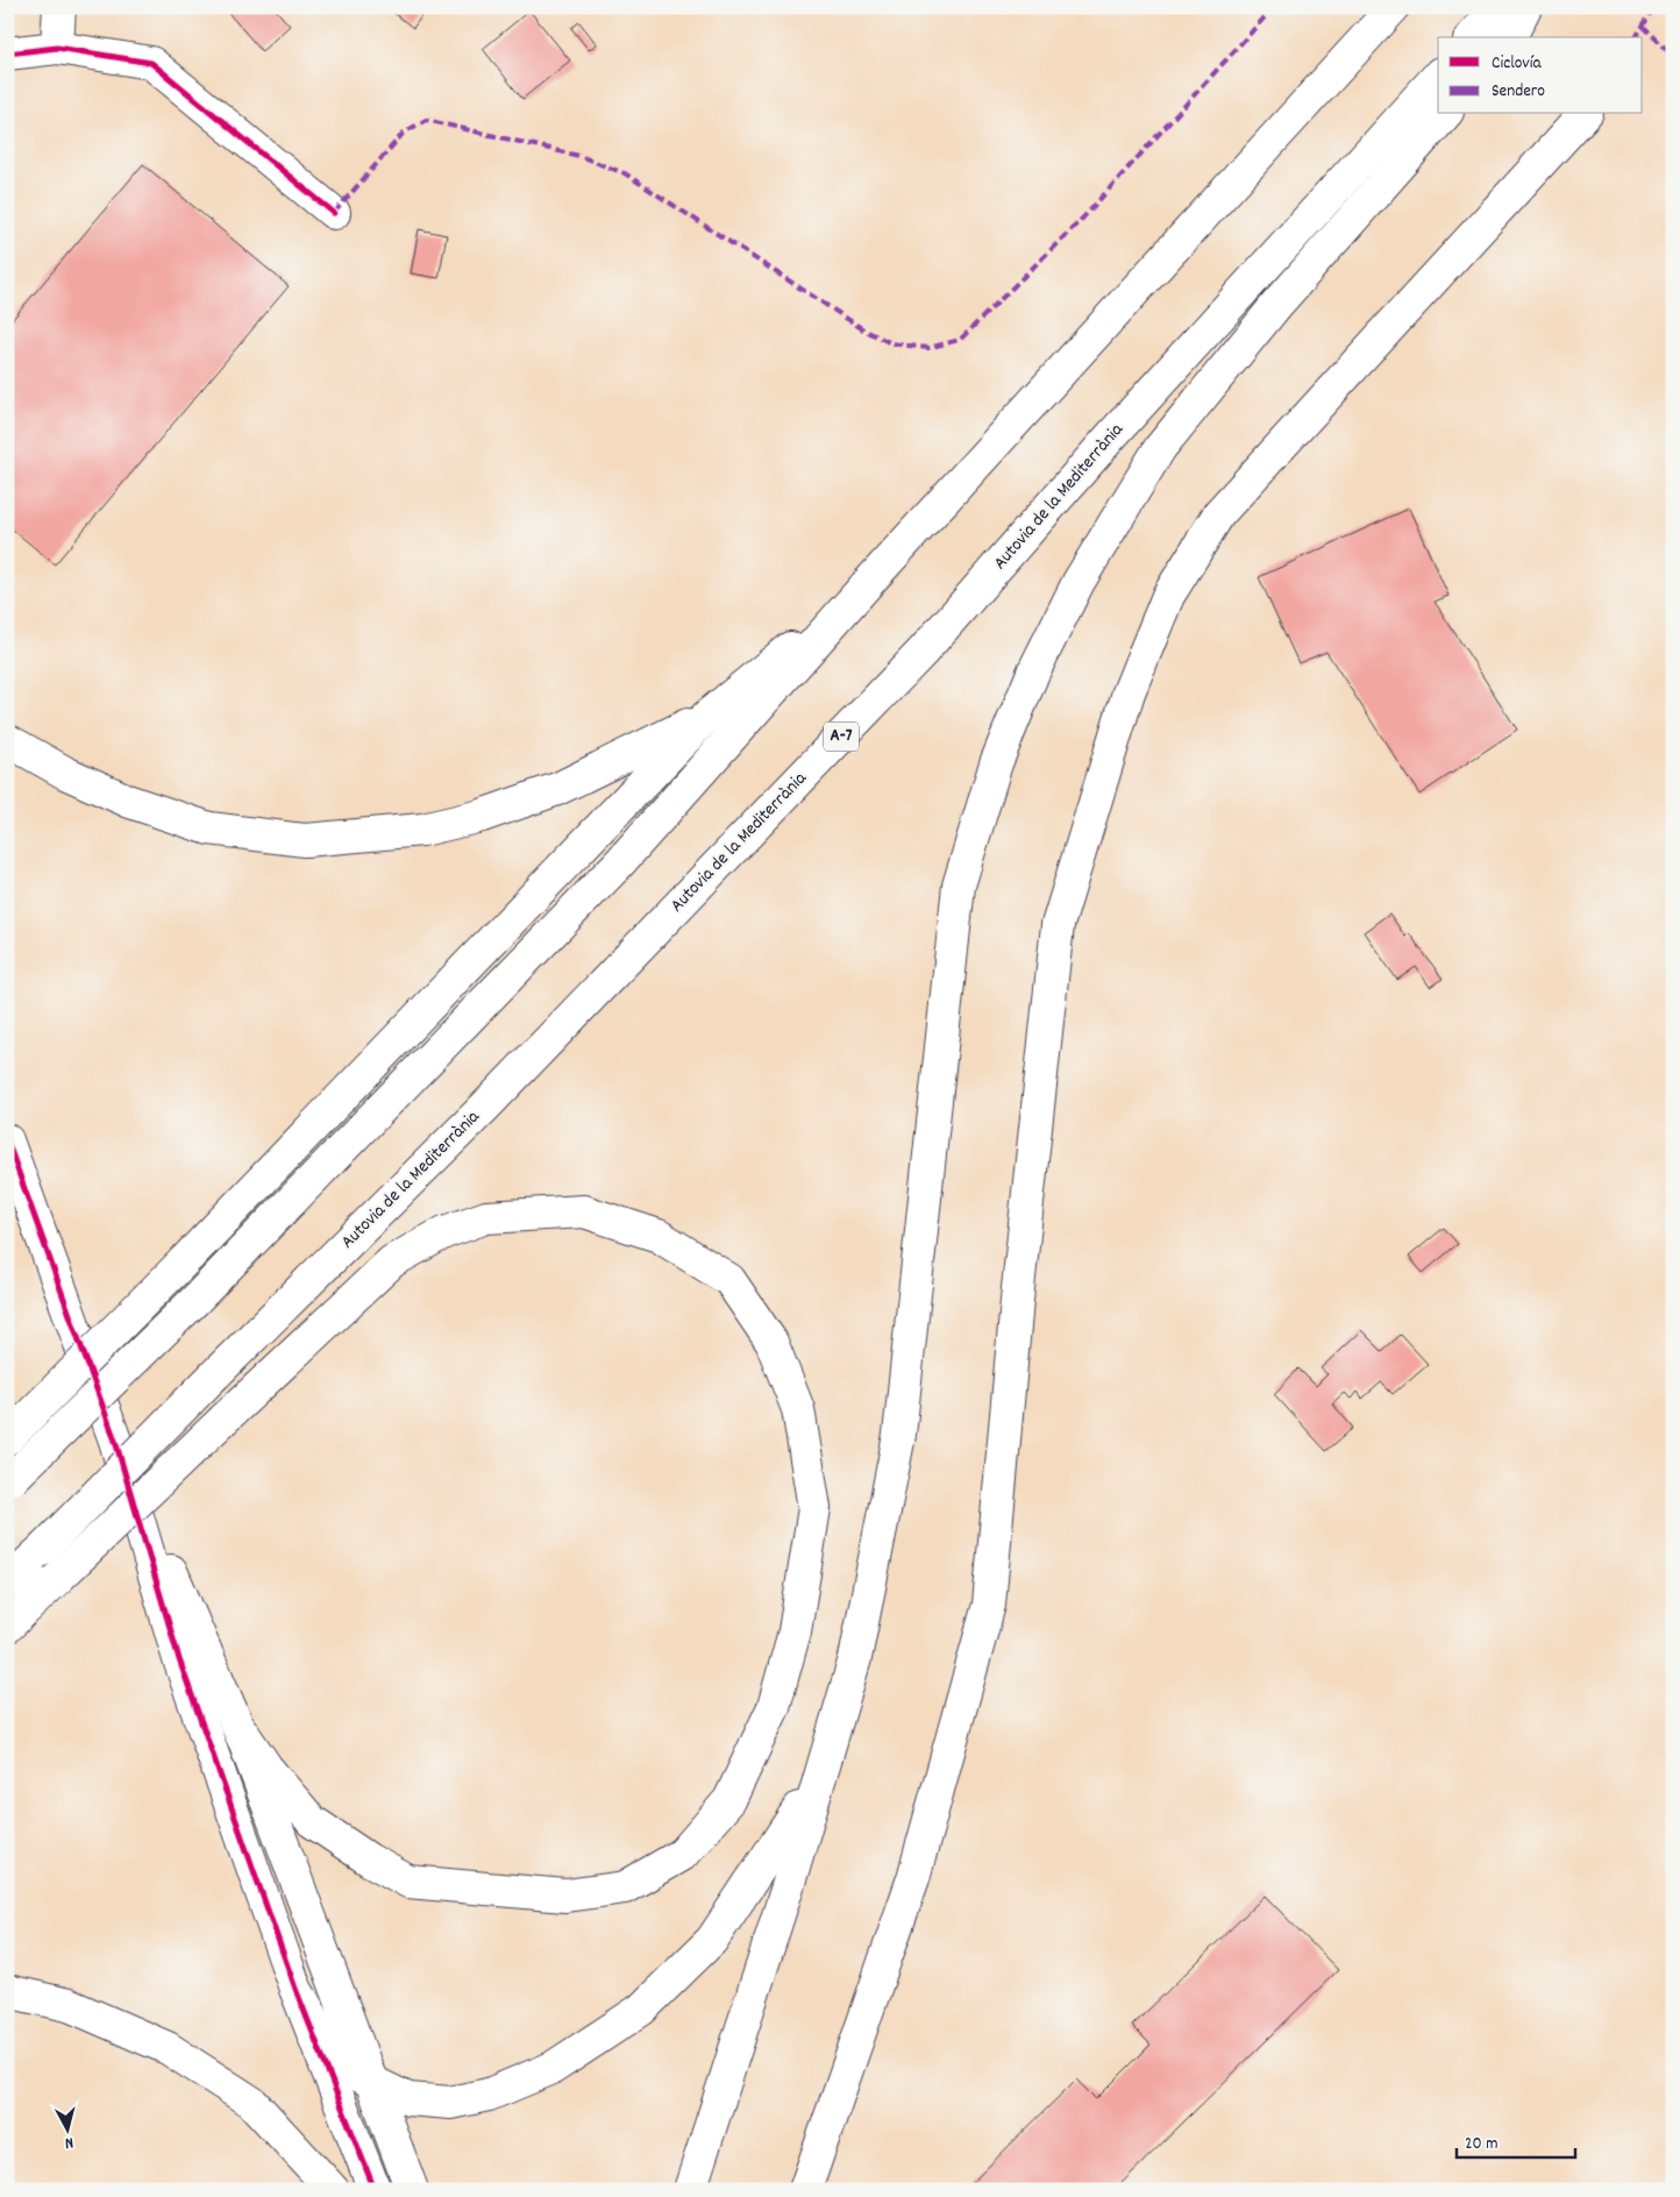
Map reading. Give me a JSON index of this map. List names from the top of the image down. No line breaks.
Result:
{"streets":{"main road":["Autovia de la Mediterrània","A-7"]},"legend":["Ciclovía","Sendero"],"scale_bar":"20 m","north":"bottom"}
